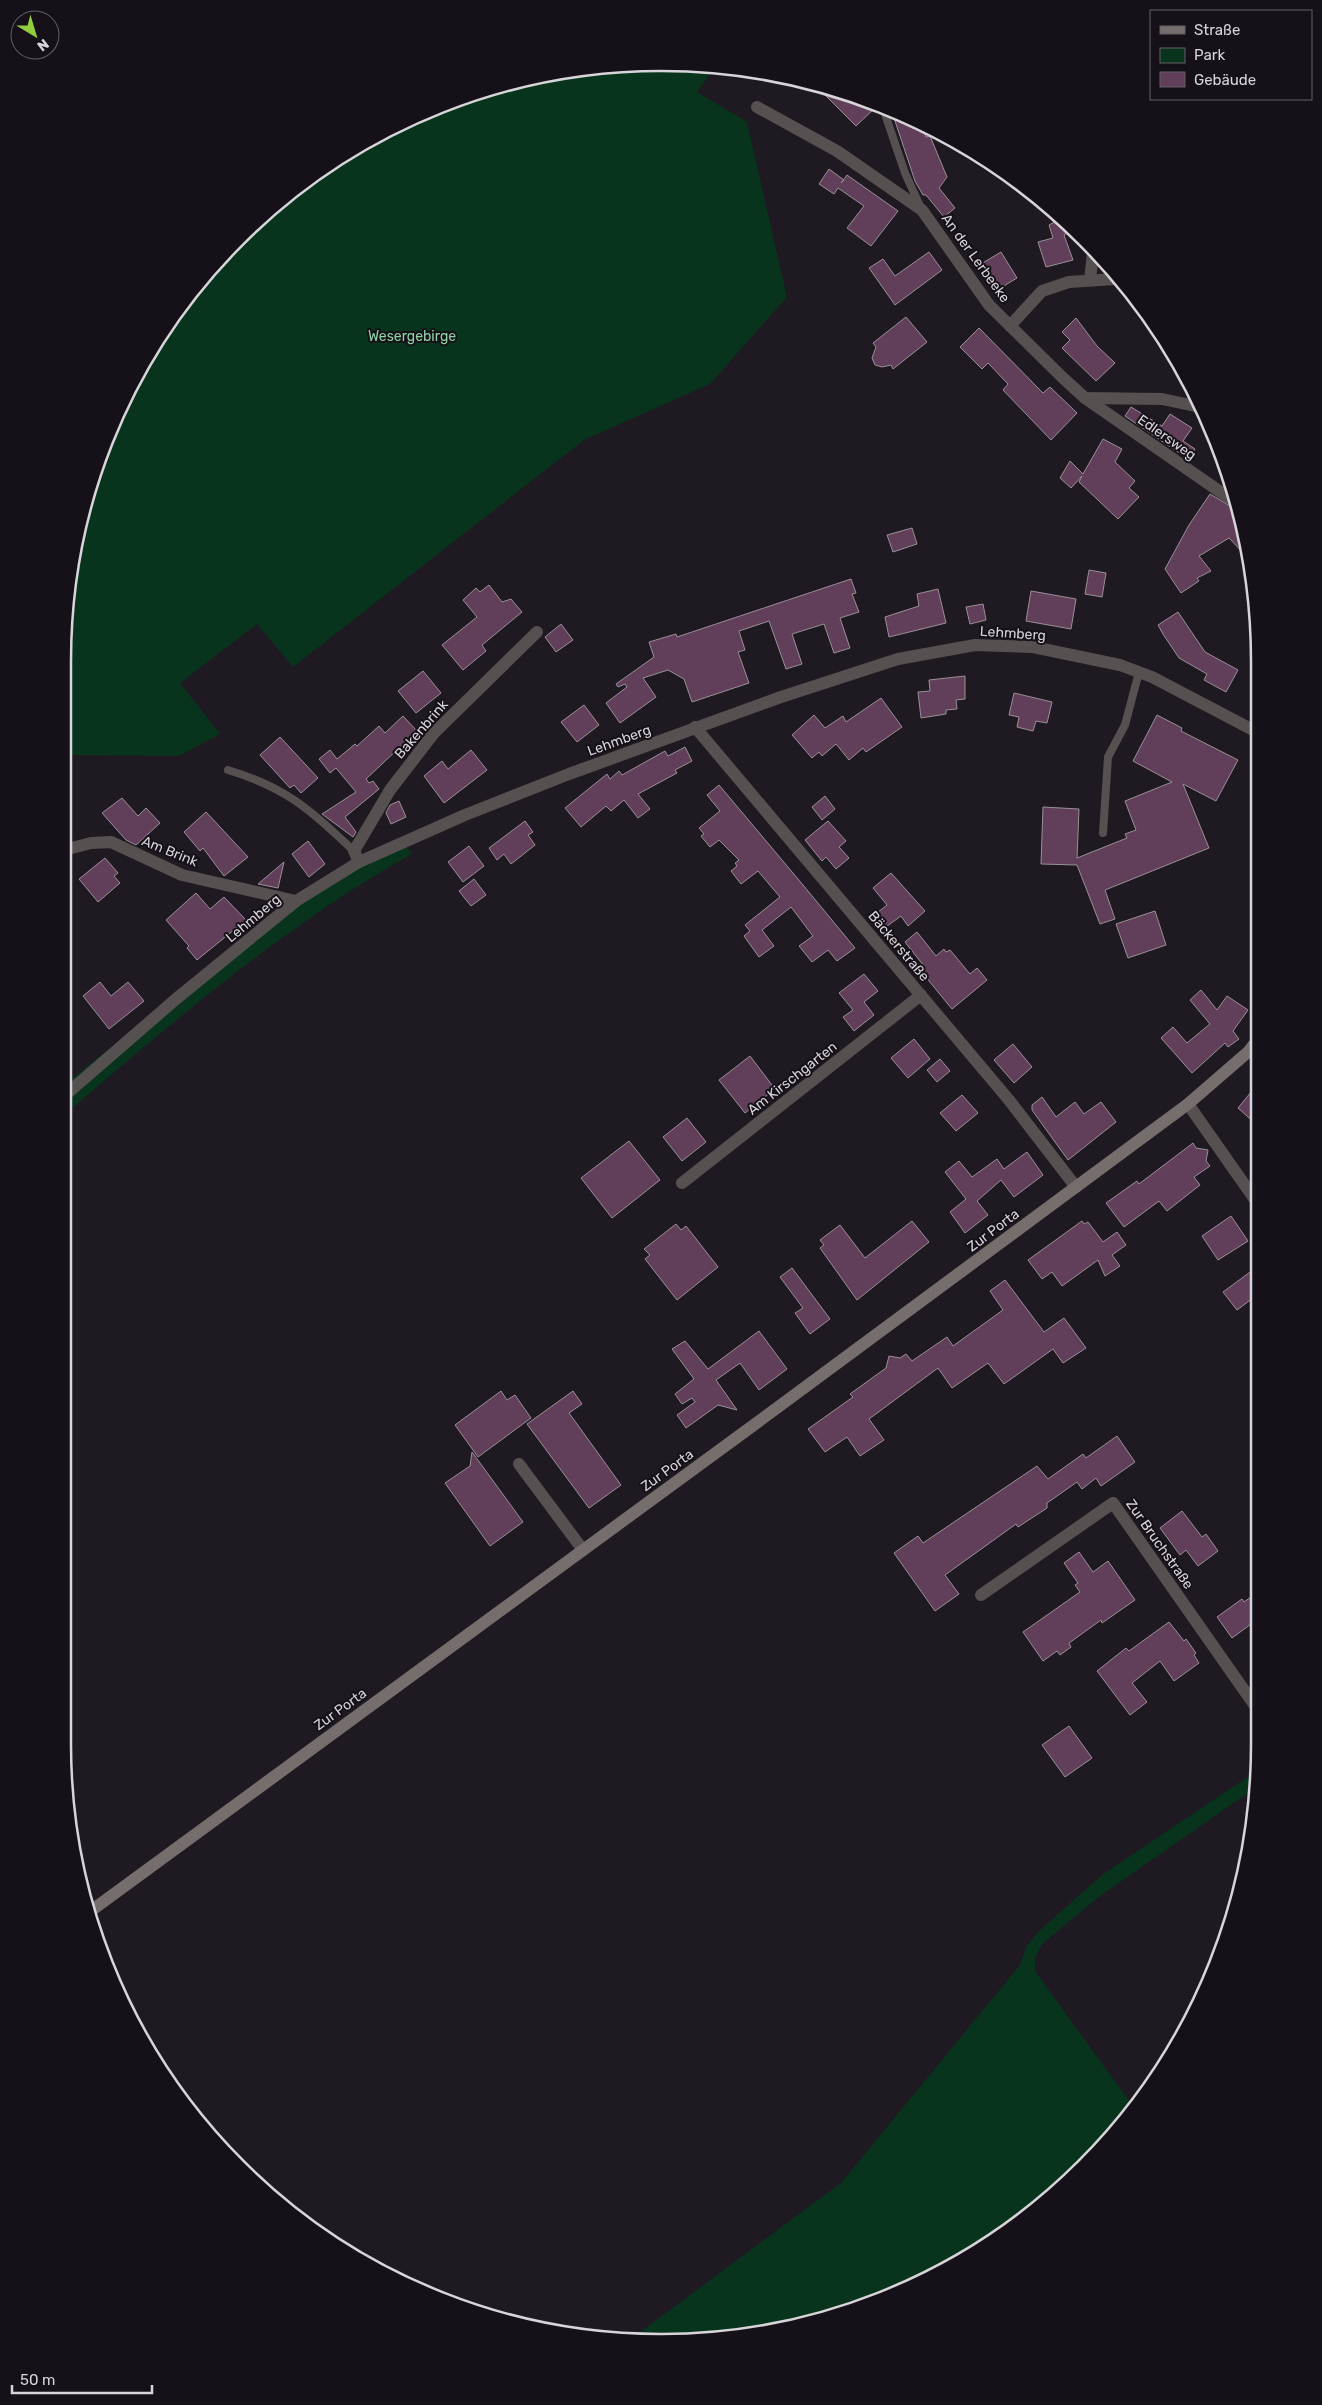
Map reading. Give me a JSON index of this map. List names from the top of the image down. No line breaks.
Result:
{"streets":{"main road":["Zur Porta"],"street":["An der Lerbeeke","Edlersweg","Lehmberg","Bakenbrink","Am Brink","Bäckerstraße","Am Kirschgarten","Zur Bruchstraße"]},"crossings":[["An der Lerbeeke","Edlersweg"],["Lehmberg","Bakenbrink"],["Lehmberg","Am Brink"],["Lehmberg","Bäckerstraße"],["Bäckerstraße","Am Kirschgarten"],["Bäckerstraße","Zur Porta"]],"parks":["Wesergebirge"],"legend":["Straße","Park","Gebäude"],"scale_bar":"50 m","north":"bottom right"}
